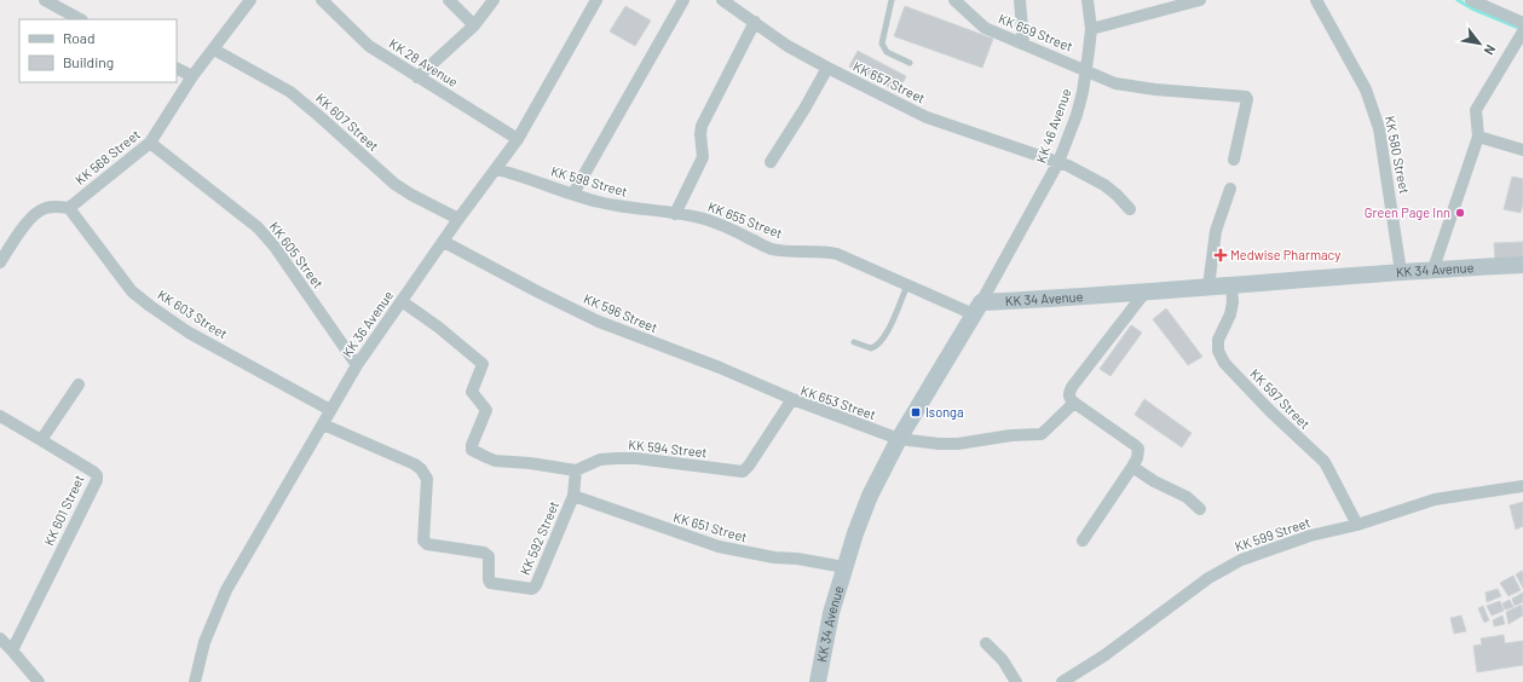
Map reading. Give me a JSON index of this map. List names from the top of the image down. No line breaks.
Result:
{"streets":{"main road":["KK 34 Avenue"],"street":["KK 659 Street","KK 28 Avenue","KK 657 Street","KK 607 Street","KK 46 Avenue","KK 580 Street","KK 568 Street","KK 598 Street","KK 655 Street","KK 605 Street","KK 596 Street","KK 603 Street","KK 36 Avenue","KK 597 Street","KK 653 Street","KK 594 Street","KK 601 Street","KK 651 Street","KK 599 Street","KK 592 Street"]},"crossings":[["KK 659 Street","KK 46 Avenue"],["KK 28 Avenue","KK 36 Avenue"],["KK 657 Street","KK 46 Avenue"],["KK 607 Street","KK 568 Street"],["KK 607 Street","KK 36 Avenue"],["KK 46 Avenue","KK 655 Street"],["KK 46 Avenue","KK 34 Avenue"],["KK 580 Street","KK 34 Avenue"],["KK 568 Street","KK 605 Street"],["KK 568 Street","KK 603 Street"],["KK 598 Street","KK 655 Street"],["KK 598 Street","KK 36 Avenue"],["KK 655 Street","KK 34 Avenue"],["KK 605 Street","KK 36 Avenue"],["KK 34 Avenue","KK 597 Street"],["KK 34 Avenue","KK 653 Street"],["KK 34 Avenue","KK 651 Street"],["KK 596 Street","KK 36 Avenue"],["KK 596 Street","KK 653 Street"],["KK 603 Street","KK 36 Avenue"],["KK 36 Avenue","KK 592 Street"],["KK 597 Street","KK 599 Street"],["KK 653 Street","KK 594 Street"],["KK 594 Street","KK 592 Street"],["KK 651 Street","KK 592 Street"]],"places":{"other":["Green Page Inn"],"health":["Medwise Pharmacy"],"transit":["Isonga"]},"legend":["Road","Building"],"north":"bottom right"}
